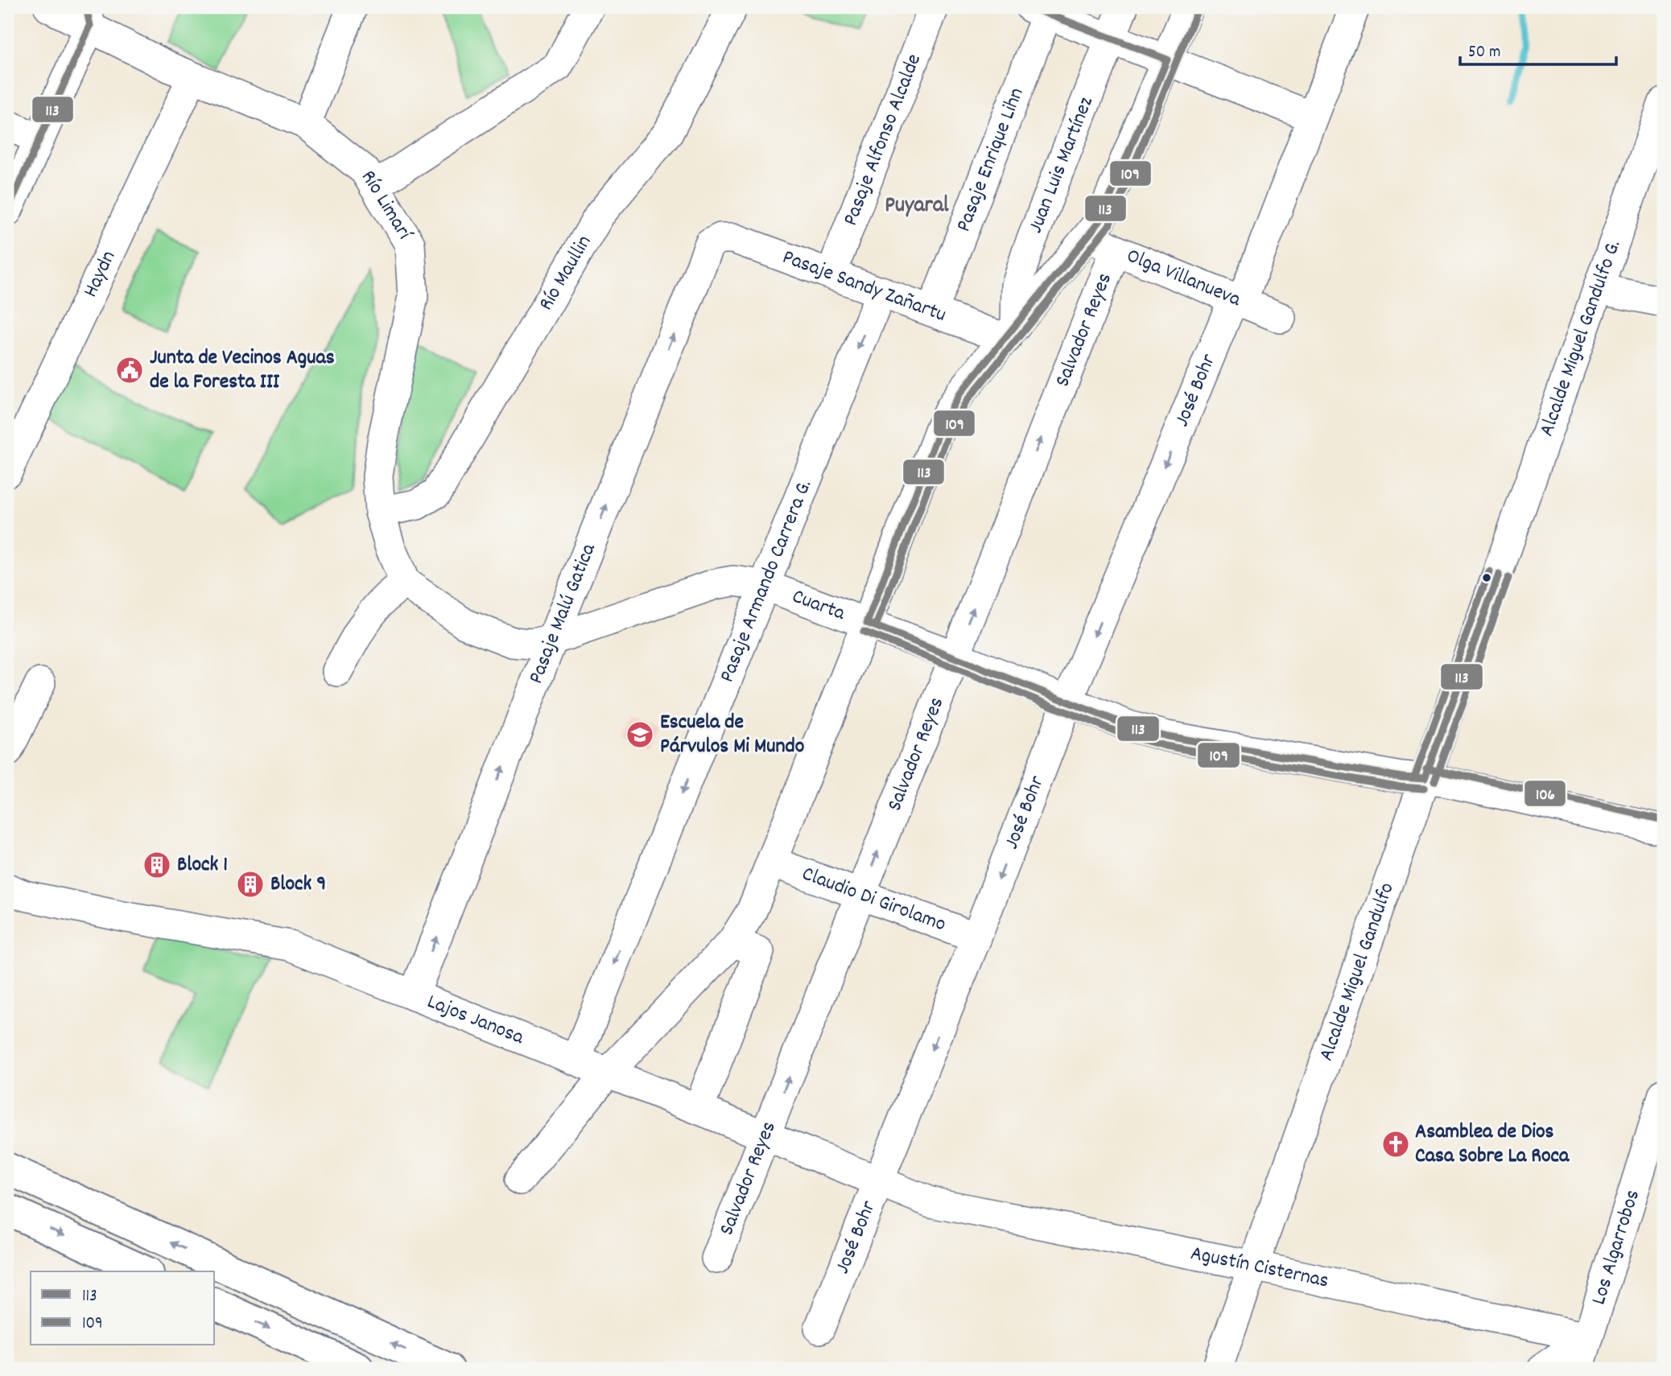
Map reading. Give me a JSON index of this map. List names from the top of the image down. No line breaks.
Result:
{"streets":{"street":["Pasaje Alfonso Alcalde","Pasaje Enrique Lihn","Juan Luis Martínez","Río Limarí","Río Maullin","Haydn","Olga Villanueva","Pasaje Sandy Zañartu","Salvador Reyes","Alcalde Miguel Gandulfo G.","José Bohr","Pasaje Armando Carrera G.","Cuarta","Pasaje Malú Gatica","Claudio Di Girolamo","Alcalde Miguel Gandulfo","Lajos Janosa","Los Algarrobos","Agustín Cisternas"]},"crossings":[["Pasaje Alfonso Alcalde","Pasaje Sandy Zañartu"],["Pasaje Enrique Lihn","Pasaje Sandy Zañartu"],["Juan Luis Martínez","Pasaje Sandy Zañartu"],["Río Limarí","Río Maullin"],["Río Limarí","Haydn"],["Río Limarí","Cuarta"],["Olga Villanueva","Salvador Reyes"],["Olga Villanueva","José Bohr"],["Pasaje Sandy Zañartu","Pasaje Armando Carrera G."],["Pasaje Sandy Zañartu","Pasaje Malú Gatica"],["Salvador Reyes","Cuarta"],["Salvador Reyes","Claudio Di Girolamo"],["Salvador Reyes","Lajos Janosa"],["Alcalde Miguel Gandulfo G.","Alcalde Miguel Gandulfo"],["José Bohr","Cuarta"],["José Bohr","Claudio Di Girolamo"],["José Bohr","Lajos Janosa"],["Pasaje Armando Carrera G.","Cuarta"],["Pasaje Armando Carrera G.","Lajos Janosa"],["Cuarta","Pasaje Malú Gatica"],["Cuarta","Alcalde Miguel Gandulfo"],["Pasaje Malú Gatica","Lajos Janosa"],["Alcalde Miguel Gandulfo","Agustín Cisternas"],["Lajos Janosa","Agustín Cisternas"],["Los Algarrobos","Agustín Cisternas"]],"districts":["Puyaral"],"places":{"public building":["Junta de Vecinos Aguas de la Foresta III"],"school or university":["Escuela de Párvulos Mi Mundo"],"building":["Block 1","Block 9"],"church":["Asamblea de Dios Casa Sobre La Roca"]},"lines":["transit line 113","transit line 109","transit line 106"],"legend":["113","109"],"scale_bar":"50 m"}
